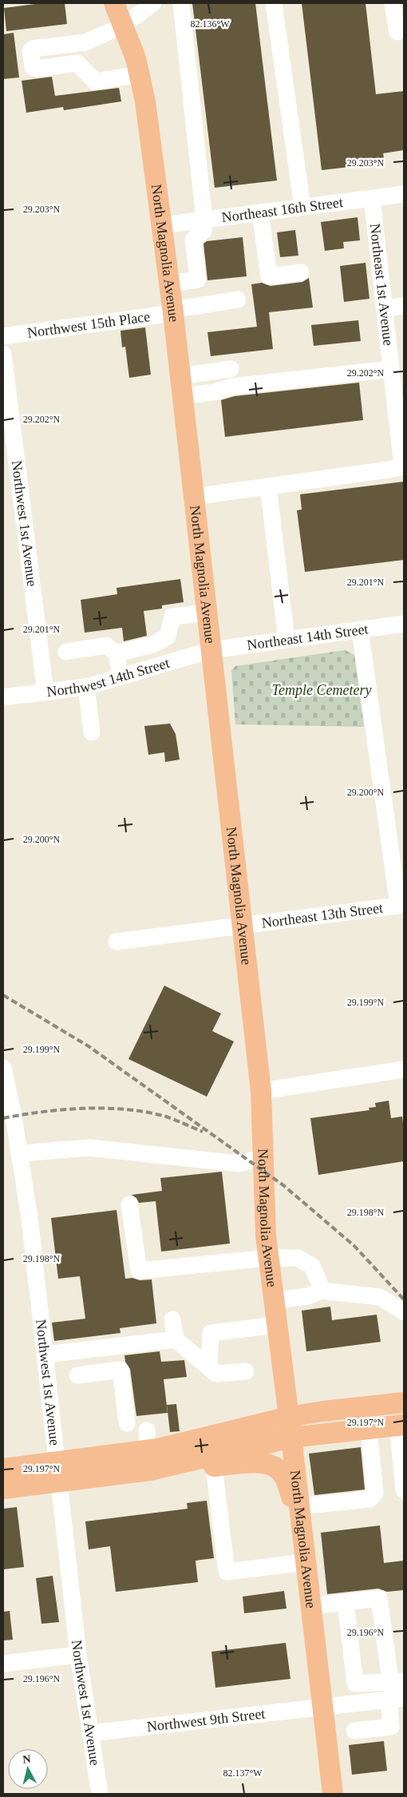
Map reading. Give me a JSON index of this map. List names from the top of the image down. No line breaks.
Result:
{"streets":{"main road":["North Magnolia Avenue"],"street":["Northeast 16th Street","Northeast 1st Avenue","Northwest 15th Place","Northwest 1st Avenue","Northeast 14th Street","Northwest 14th Street","Northeast 13th Street","Northwest 9th Street"]},"crossings":[["Northeast 16th Street","North Magnolia Avenue"],["Northeast 16th Street","Northeast 1st Avenue"],["North Magnolia Avenue","Northwest 15th Place"],["North Magnolia Avenue","Northeast 14th Street"],["North Magnolia Avenue","Northwest 14th Street"],["North Magnolia Avenue","Northeast 13th Street"],["North Magnolia Avenue","Northwest 9th Street"],["Northwest 1st Avenue","Northwest 14th Street"],["Northwest 1st Avenue","Northwest 9th Street"],["Northeast 14th Street","Northwest 14th Street"]],"parks":["Temple Cemetery"],"north":"top","coordinates":["82.136°W","29.203°N","29.202°N","29.201°N","29.200°N","29.199°N","29.198°N","29.197°N","29.196°N","82.137°W"]}
